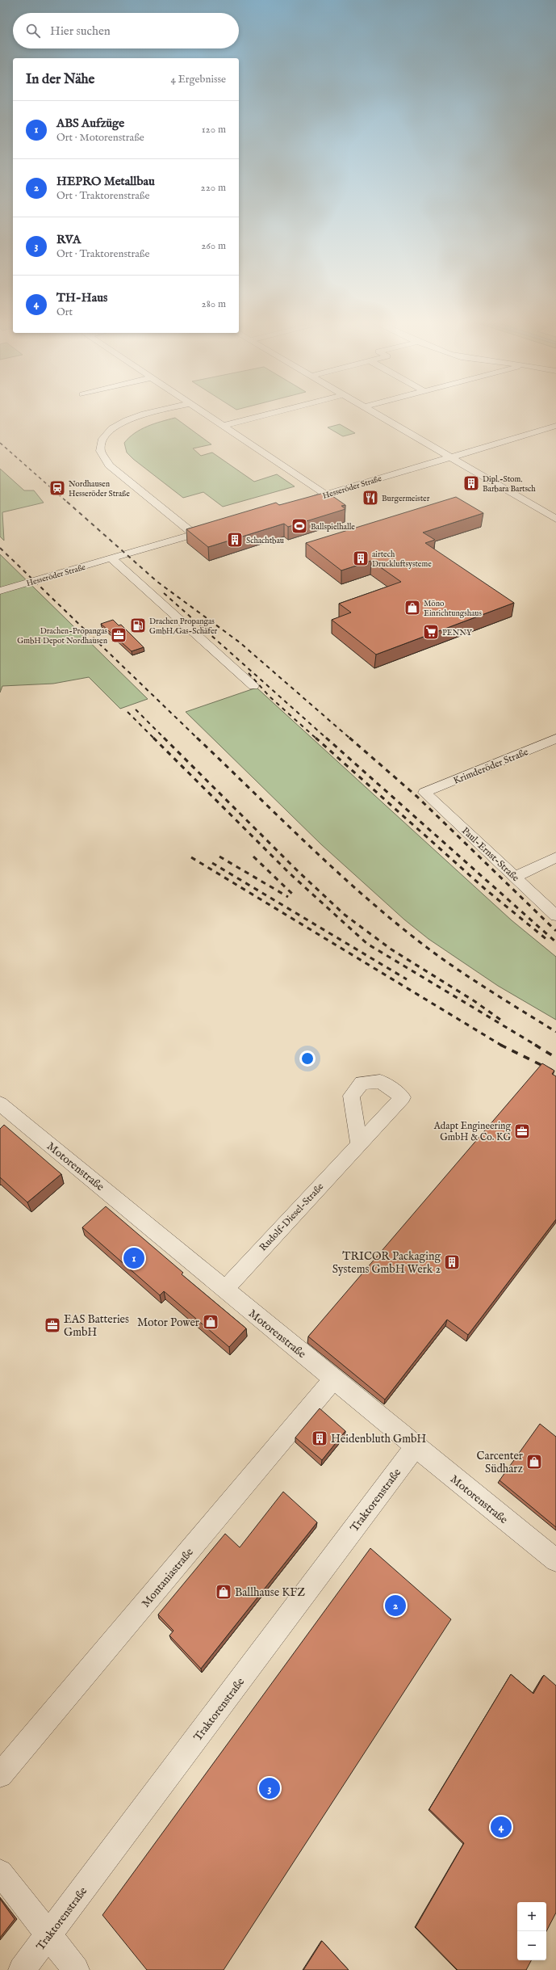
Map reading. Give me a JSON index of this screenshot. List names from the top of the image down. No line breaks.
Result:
{"streets":{"street":["Hesseröder Straße","Krimderöder Straße","Paul-Ernst-Straße","Motorenstraße","Rudolf-Diesel-Straße","Traktorenstraße","Montaniastraße"]},"crossings":[["Krimderöder Straße","Paul-Ernst-Straße"],["Motorenstraße","Rudolf-Diesel-Straße"],["Motorenstraße","Traktorenstraße"],["Motorenstraße","Montaniastraße"]],"places":{"building":["Dipl.-Stom. Barbara Bartsch","Schachtbau","airtech Druckluftsysteme","TRICOR Packaging Systems GmbH Werk 2","Heidenbluth GmbH"],"station":["Nordhausen Hesseröder Straße"],"restaurant":["Burgermeister"],"sports":["Ballspielhalle"],"shop":["Möno Einrichtungshaus","Motor Power","Carcenter Südharz","Ballhause KFZ"],"fuel station":["Drachen Propangas GmbH/Gas-Schäfer"],"supermarket":["PENNY"],"office":["Drachen-Propangas GmbH Depot Nordhausen","Adapt Engineering GmbH & Co. KG","EAS Batteries GmbH"]},"page":{"search":"Hier suchen","heading":["In der Nähe","4 Ergebnisse"],"list":[{"mark":"1","name":"ABS Aufzüge","note":"Ort · Motorenstraße","value":"120 m"},{"mark":"2","name":"HEPRO Metallbau","note":"Ort · Traktorenstraße","value":"220 m"},{"mark":"3","name":"RVA","note":"Ort · Traktorenstraße","value":"260 m"},{"mark":"4","name":"TH-Haus","note":"Ort","value":"280 m"}],"pins":["1","2","3","4"],"map_buttons":["+","−"]}}
